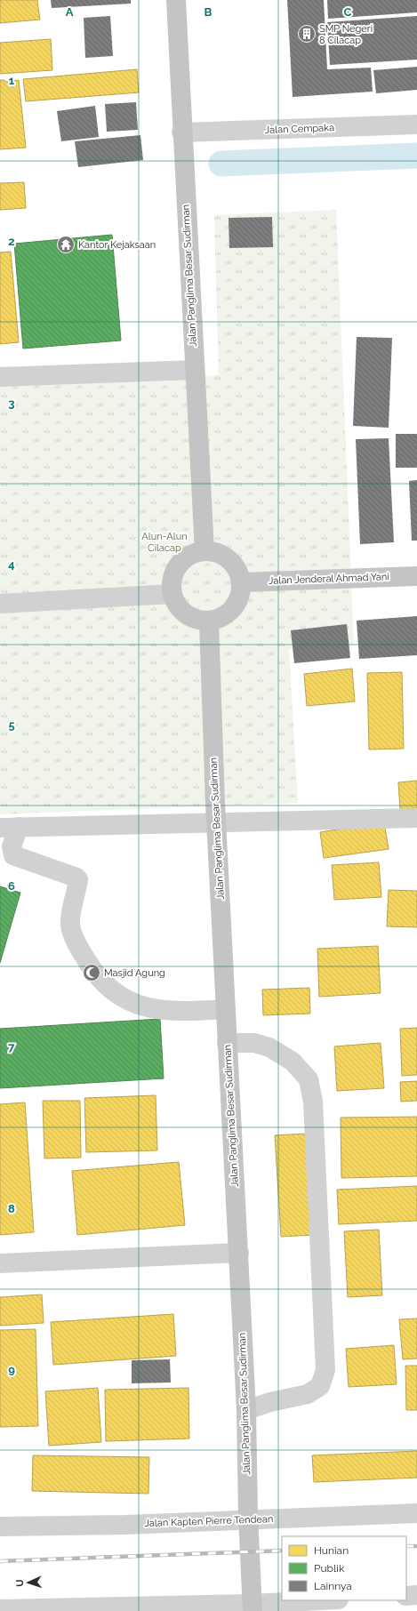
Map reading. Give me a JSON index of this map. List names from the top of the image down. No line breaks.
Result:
{"streets":{"main road":["Jalan Panglima Besar Sudirman","Jalan Jenderal Ahmad Yani"],"street":["Jalan Cempaka","Jalan Kapten Pierre Tendean"]},"crossings":[["Jalan Cempaka","Jalan Panglima Besar Sudirman"],["Jalan Panglima Besar Sudirman","Jalan Jenderal Ahmad Yani"],["Jalan Panglima Besar Sudirman","Jalan Kapten Pierre Tendean"]],"parks":["Alun-Alun Cilacap"],"places":{"building":["SMP Negeri 8 Cilacap"],"temple":["Kantor Kejaksaan"],"mosque":["Masjid Agung"]},"legend":["Hunian","Publik","Lainnya"],"north":"left","grid":{"columns":["A","B","C"],"rows":["1","2","3","4","5","6","7","8","9"]}}
